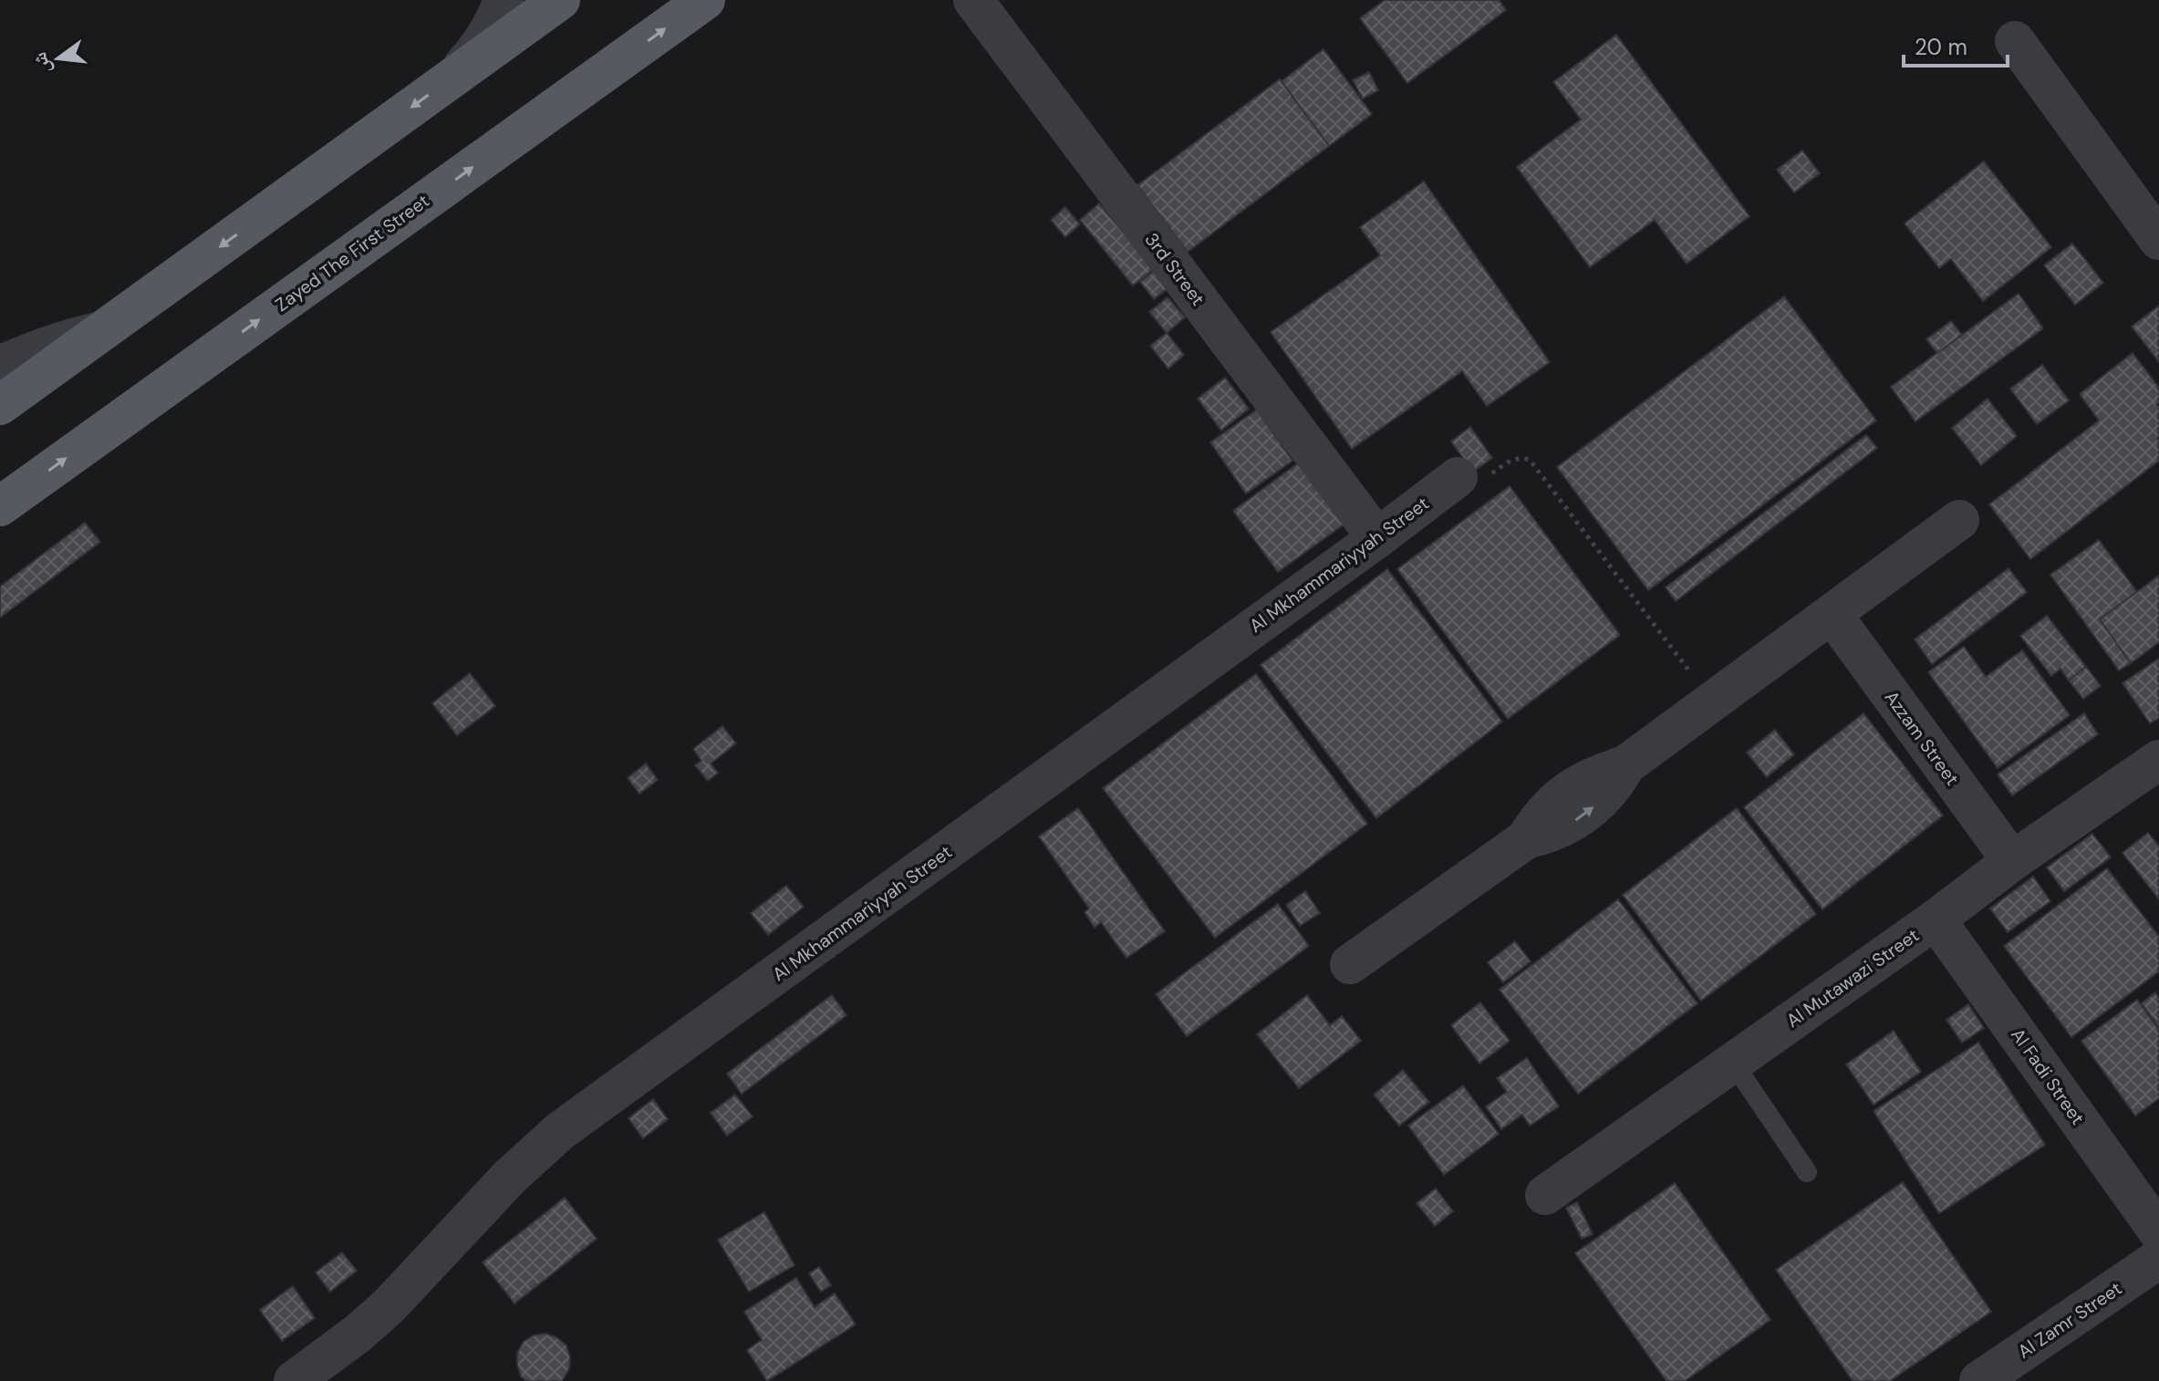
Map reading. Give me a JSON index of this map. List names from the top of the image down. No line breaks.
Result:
{"streets":{"main road":["Zayed The First Street"],"street":["3rd Street","Al Mkhammariyyah Street","Azzam Street","Al Mutawazi Street","Al Fadi Street","Al Zamr Street"]},"crossings":[["3rd Street","Al Mkhammariyyah Street"],["Azzam Street","Al Mutawazi Street"],["Al Mutawazi Street","Al Fadi Street"]],"scale_bar":"20 m","north":"left"}
